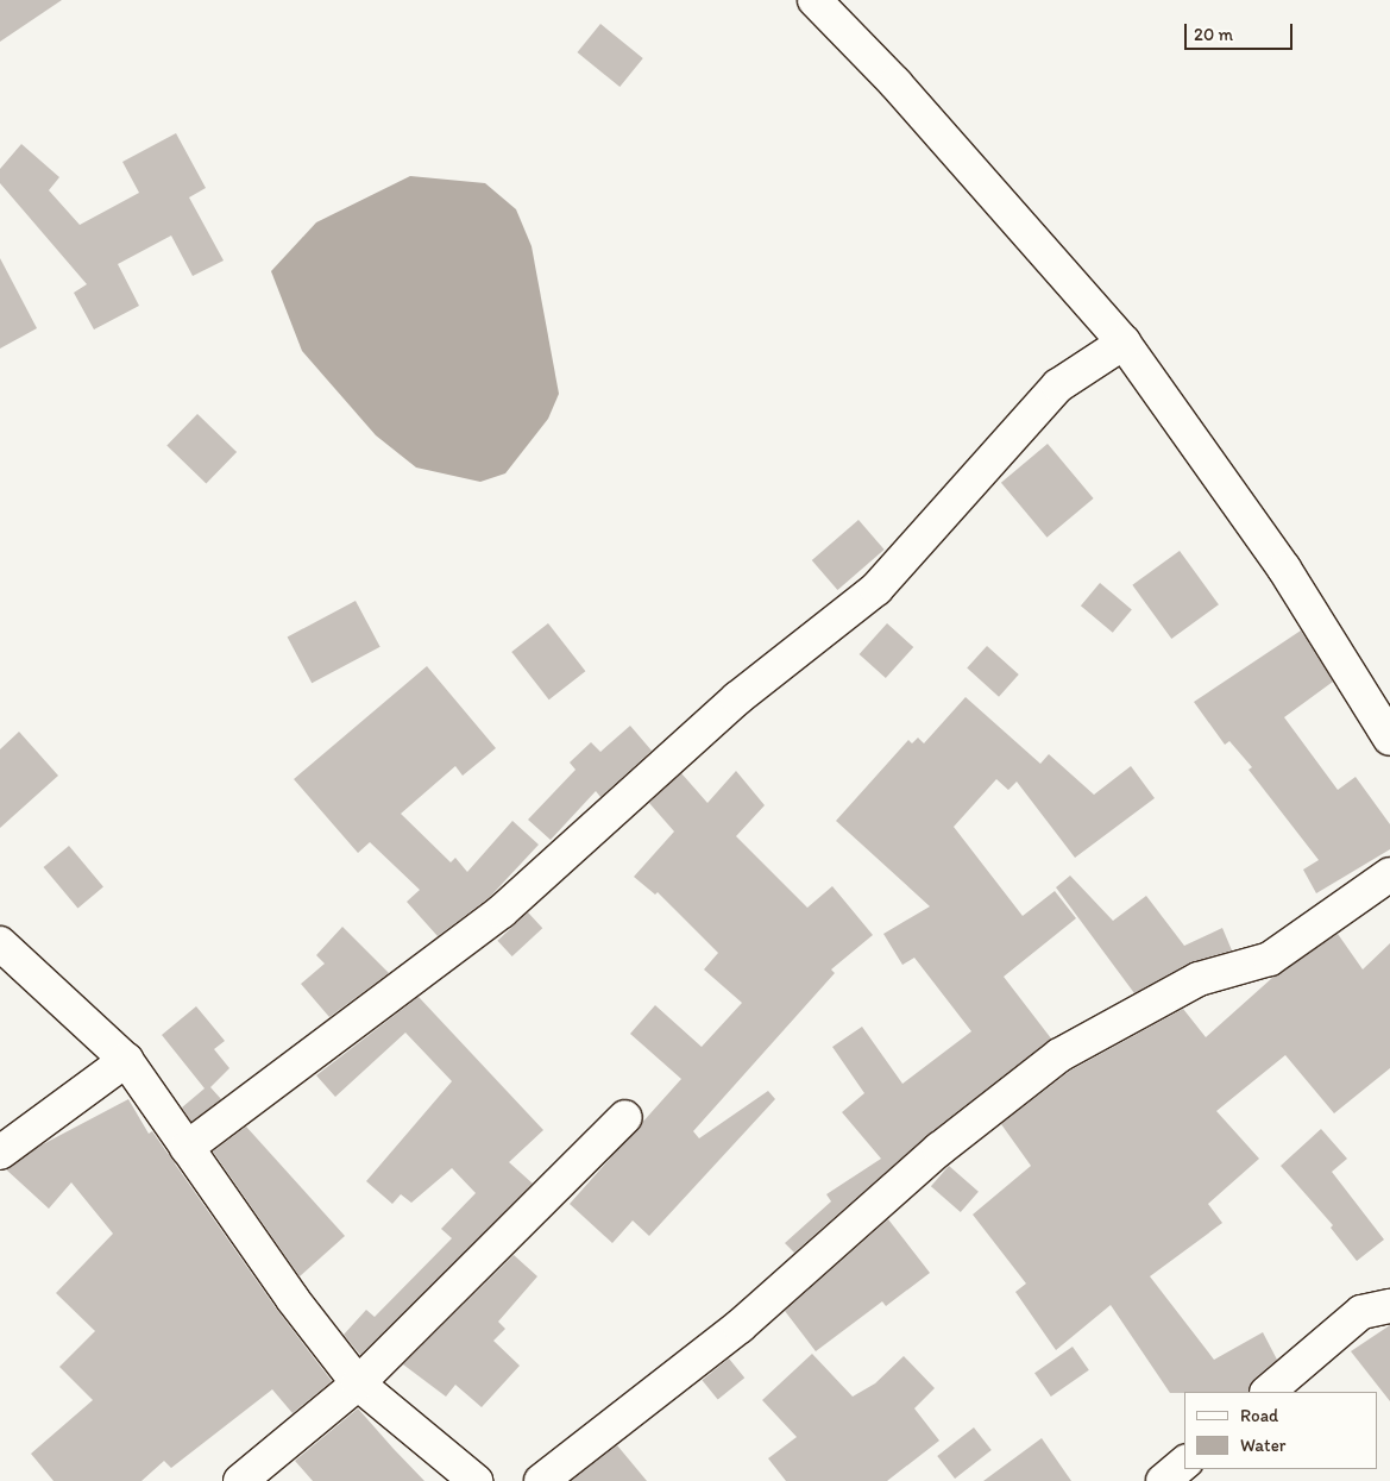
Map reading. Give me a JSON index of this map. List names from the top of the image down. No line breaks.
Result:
{"legend":["Road","Water"],"scale_bar":"20 m"}
